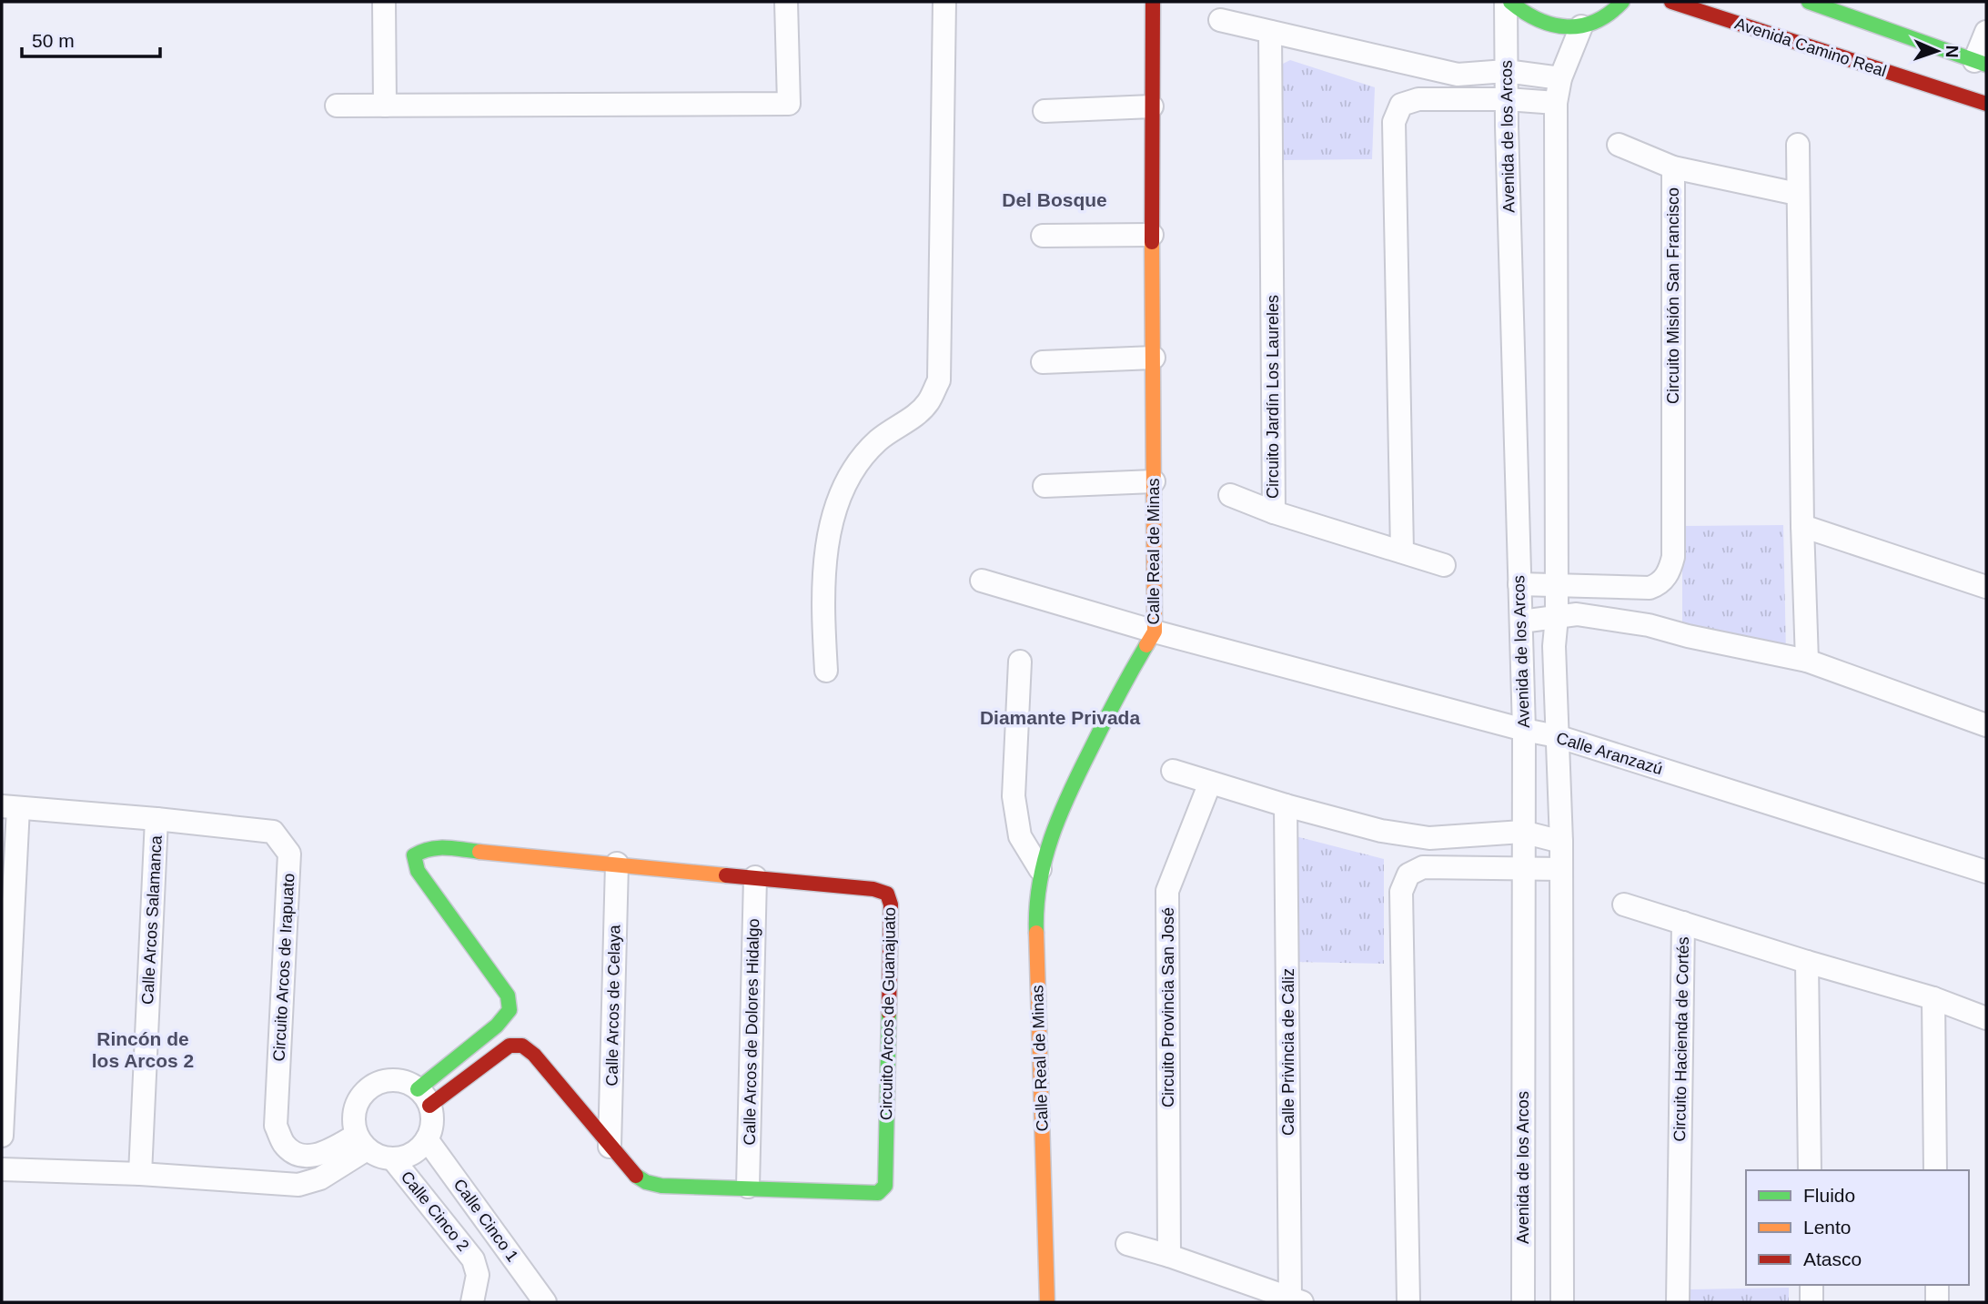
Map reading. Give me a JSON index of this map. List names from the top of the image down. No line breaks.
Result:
{"streets":{"street":["Avenida Camino Real","Avenida de los Arcos","Circuito Misión San Francisco","Circuito Jardín Los Laureles","Calle Real de Minas","Calle Aranzazú","Calle Arcos Salamanca","Circuito Arcos de Irapuato","Calle Arcos de Celaya","Circuito Provincia San José","Circuito Arcos de Guanajuato","Calle Arcos de Dolores Hidalgo","Circuito Hacienda de Cortés","Calle Privincia de Cáliz","Calle Cinco 2","Calle Cinco 1"]},"crossings":[["Avenida de los Arcos","Circuito Misión San Francisco"],["Avenida de los Arcos","Calle Aranzazú"],["Calle Real de Minas","Calle Aranzazú"],["Calle Arcos Salamanca","Circuito Arcos de Irapuato"],["Circuito Arcos de Irapuato","Circuito Arcos de Guanajuato"],["Circuito Arcos de Irapuato","Calle Cinco 2"],["Circuito Arcos de Irapuato","Calle Cinco 1"],["Calle Arcos de Celaya","Circuito Arcos de Guanajuato"],["Circuito Arcos de Guanajuato","Calle Arcos de Dolores Hidalgo"],["Circuito Arcos de Guanajuato","Calle Cinco 2"],["Circuito Arcos de Guanajuato","Calle Cinco 1"],["Calle Cinco 2","Calle Cinco 1"]],"districts":["Del Bosque","Diamante Privada","Rincón de los Arcos 2"],"legend":["Fluido","Lento","Atasco"],"scale_bar":"50 m","north":"right"}
